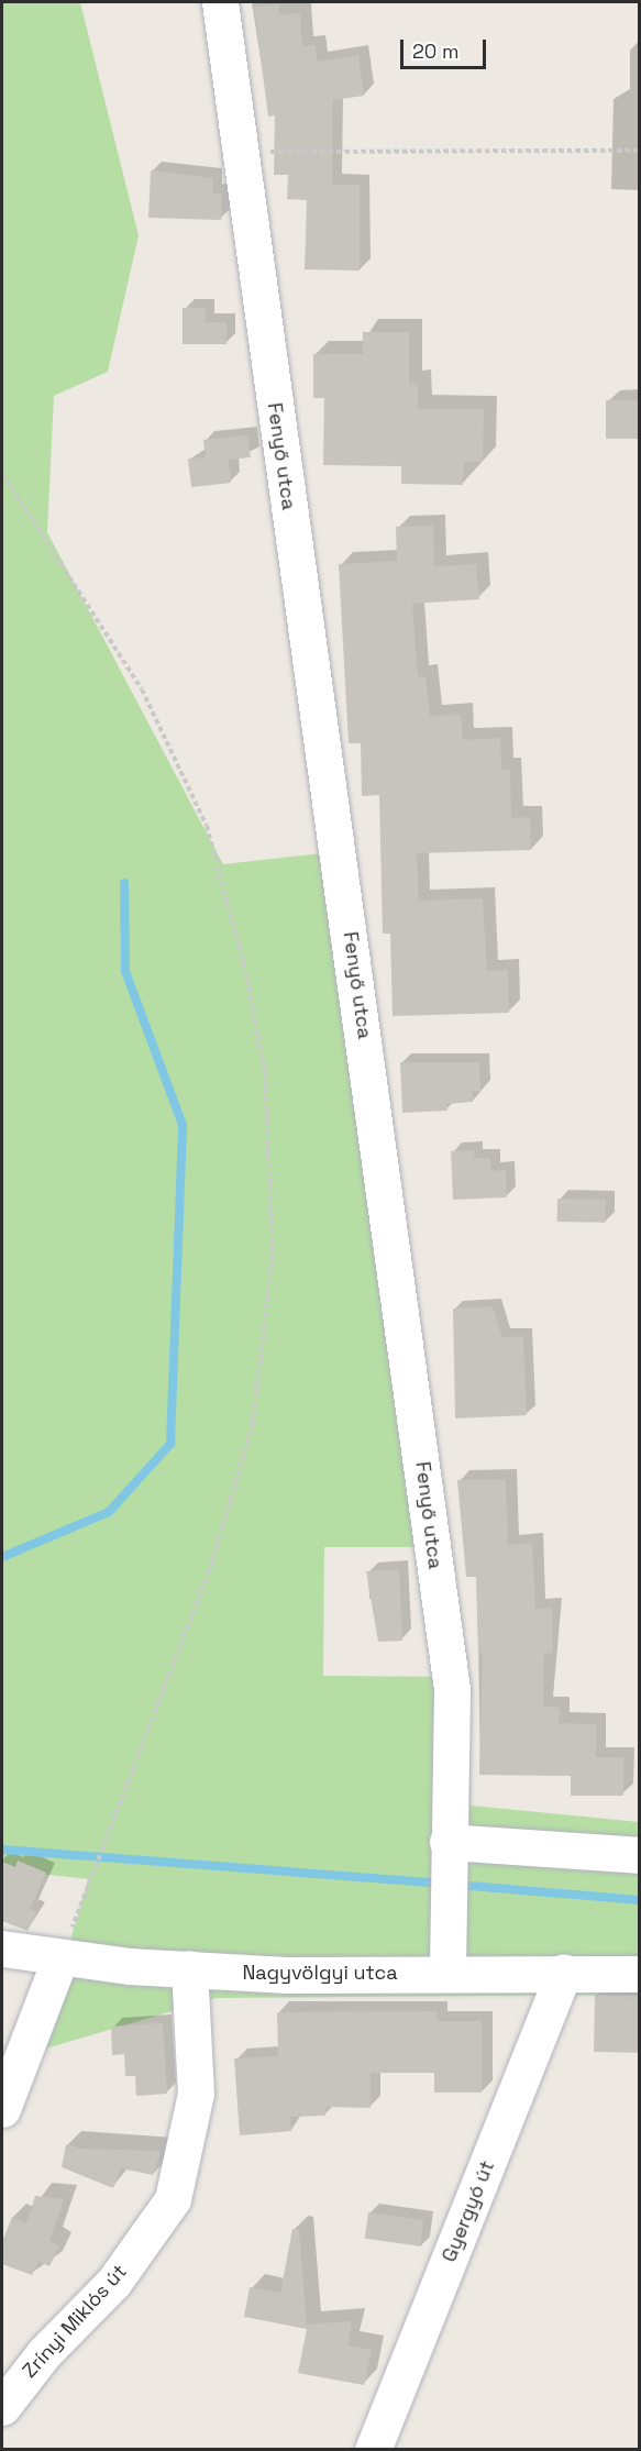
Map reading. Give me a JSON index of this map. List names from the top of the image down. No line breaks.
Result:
{"streets":{"street":["Fenyő utca","Nagyvölgyi utca","Gyergyó út","Zrínyi Miklós út"]},"crossings":[["Fenyő utca","Nagyvölgyi utca"],["Nagyvölgyi utca","Gyergyó út"],["Nagyvölgyi utca","Zrínyi Miklós út"]],"scale_bar":"20 m"}
